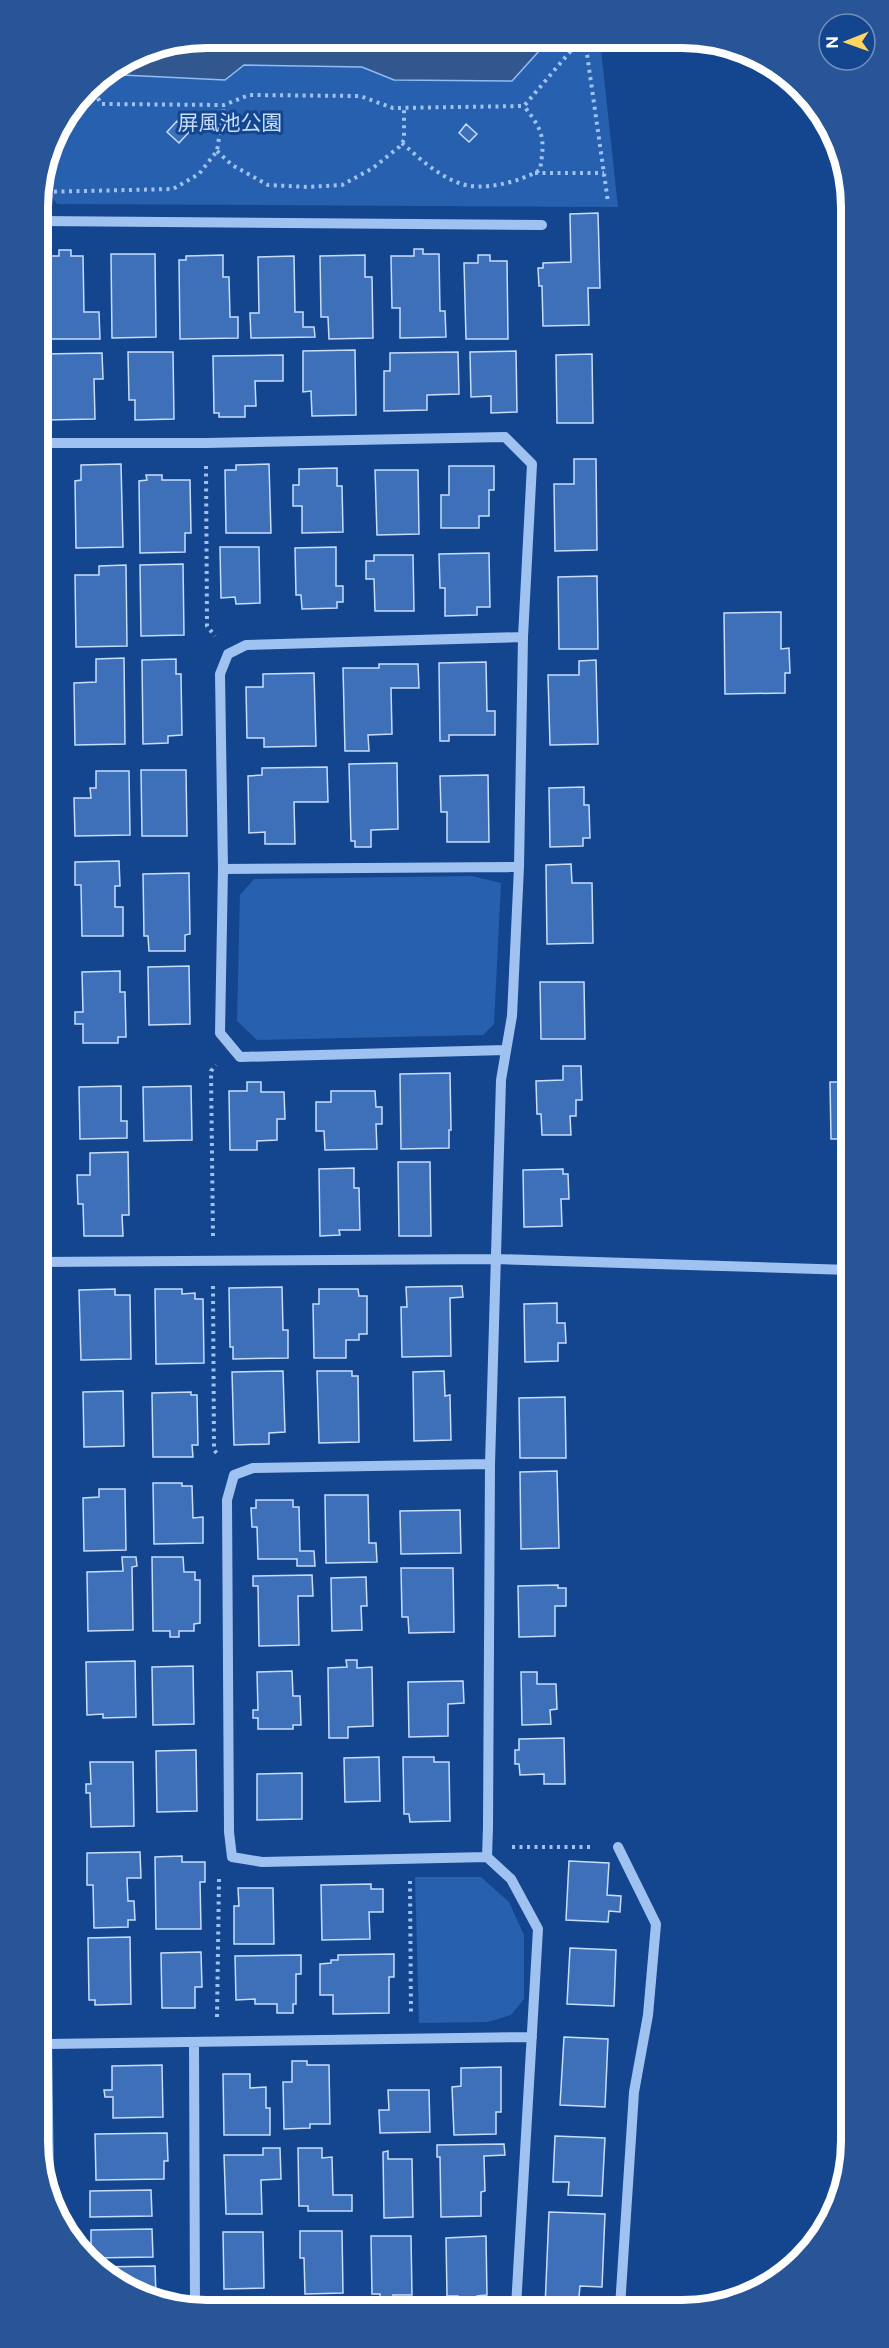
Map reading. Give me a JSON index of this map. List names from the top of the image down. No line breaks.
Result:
{"parks":["屏風池公園"],"north":"left"}
